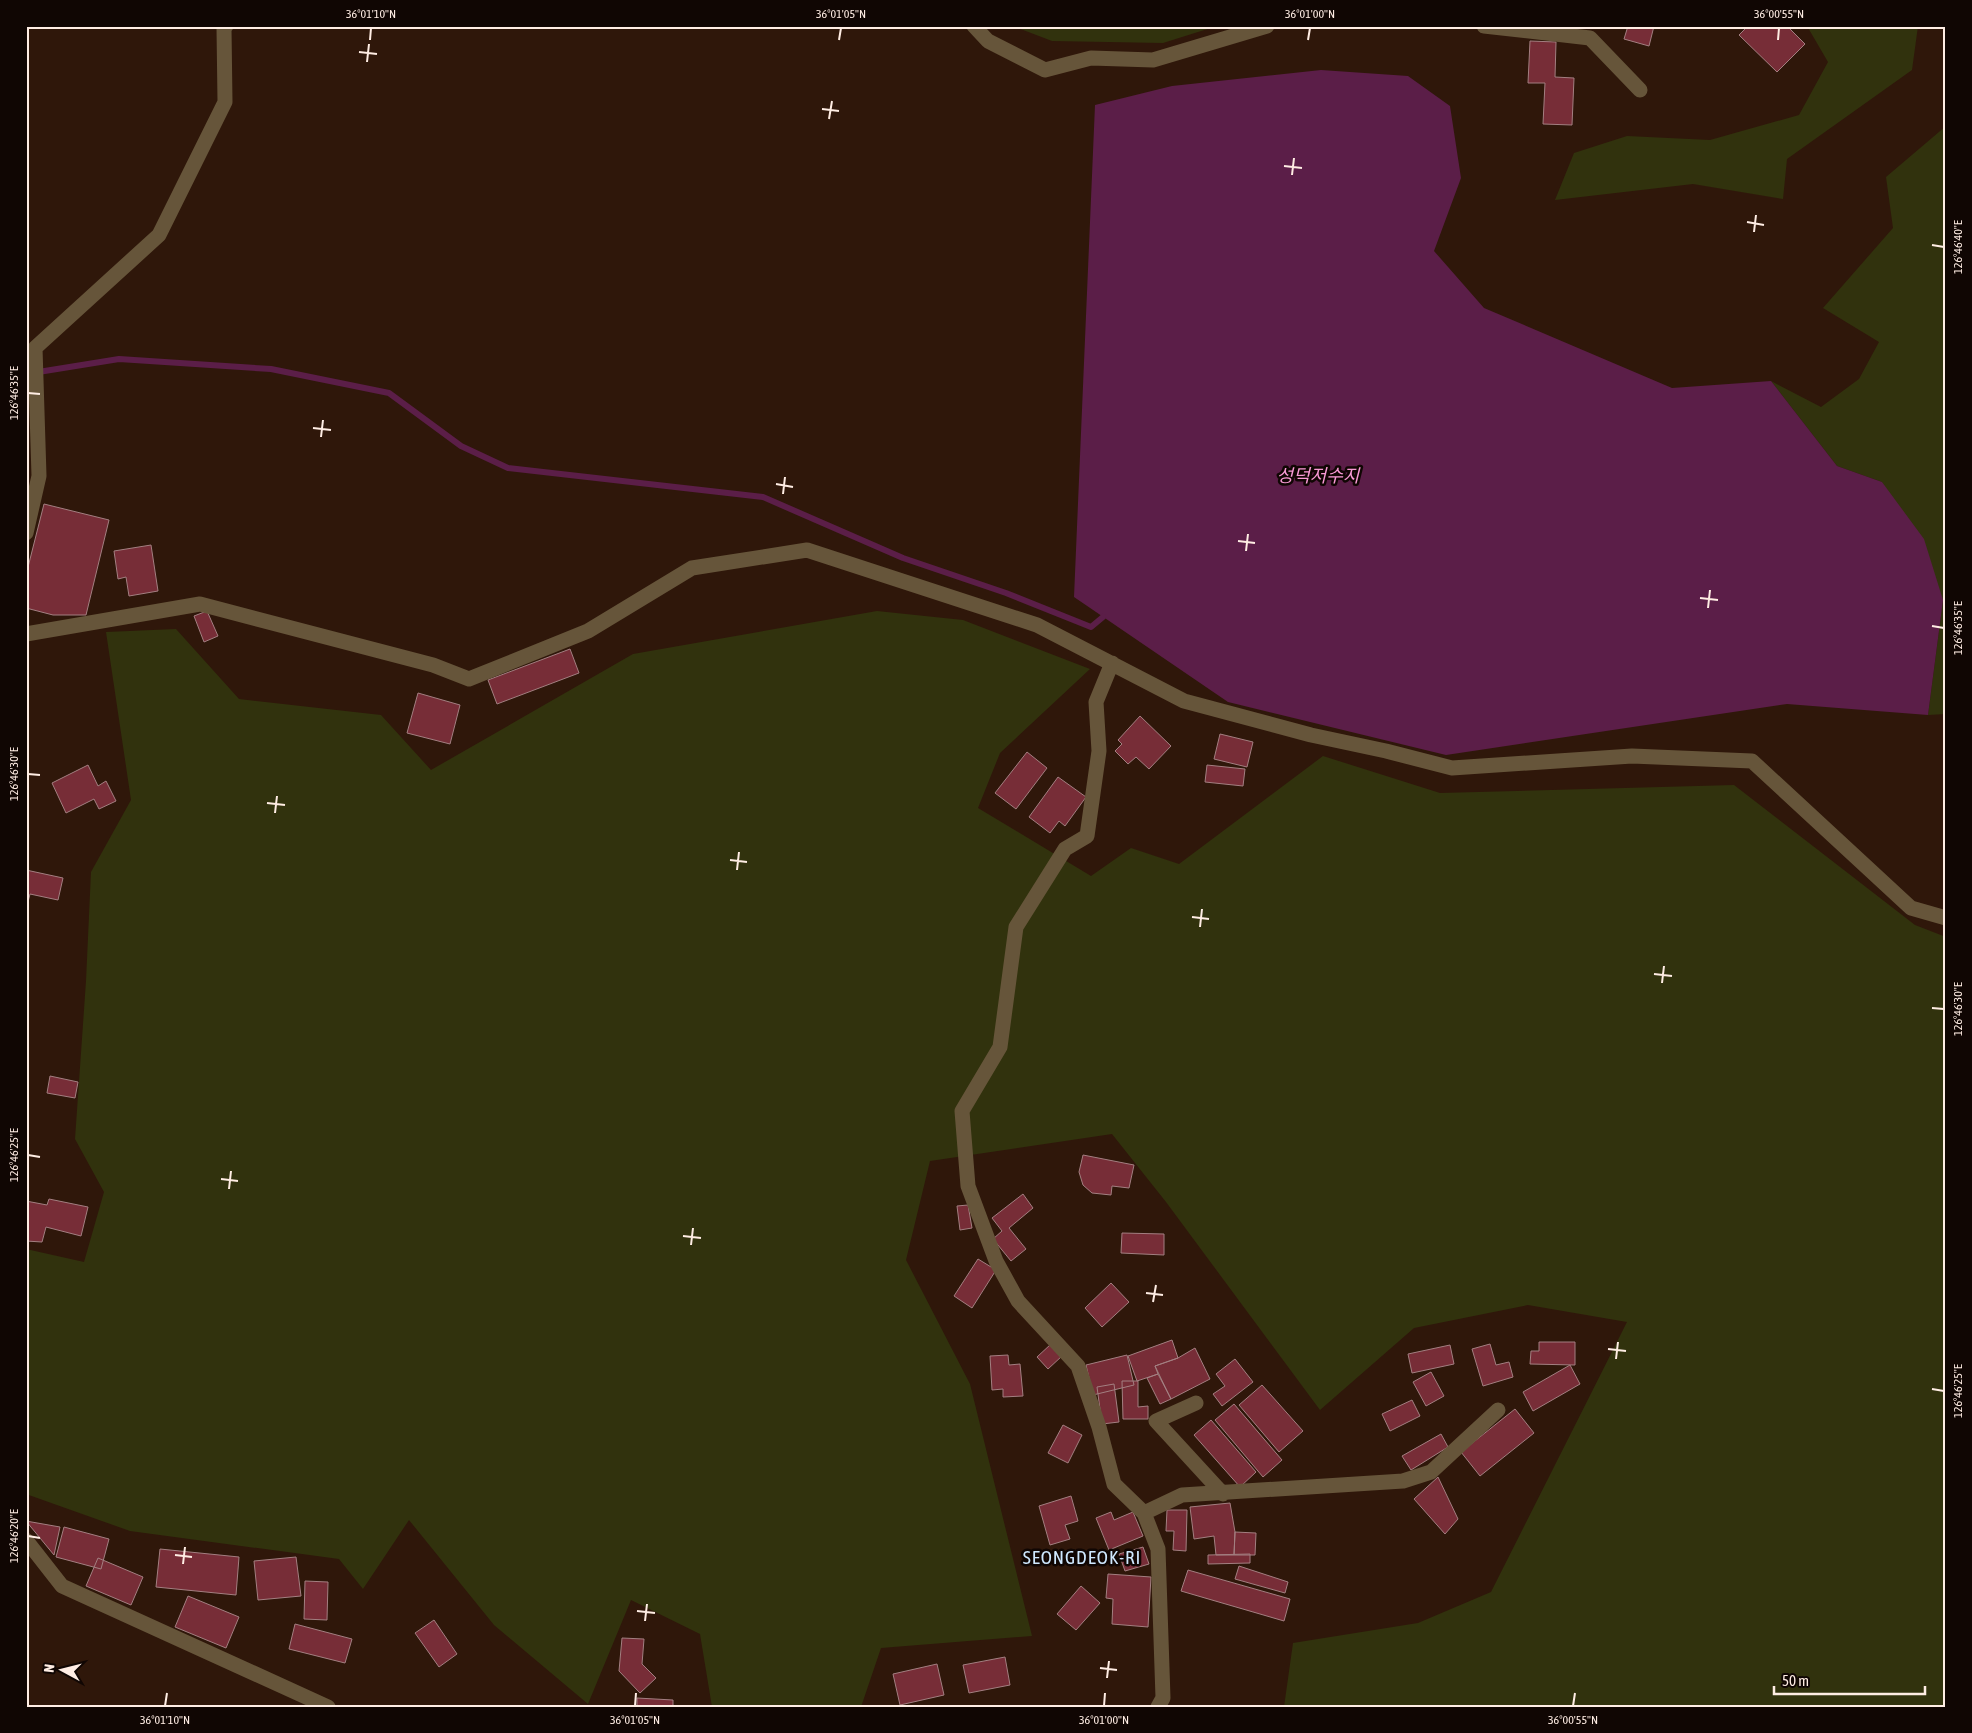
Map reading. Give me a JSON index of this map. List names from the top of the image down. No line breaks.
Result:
{"districts":["SEONGDEOK-RI"],"water":["성덕저수지"],"scale_bar":"50 m","north":"left","coordinates":["36°01'10\"N","36°01'05\"N","36°01'00\"N","36°00'55\"N","126°46'40\"E","126°46'35\"E","126°46'30\"E","126°46'25\"E","126°46'20\"E"]}
